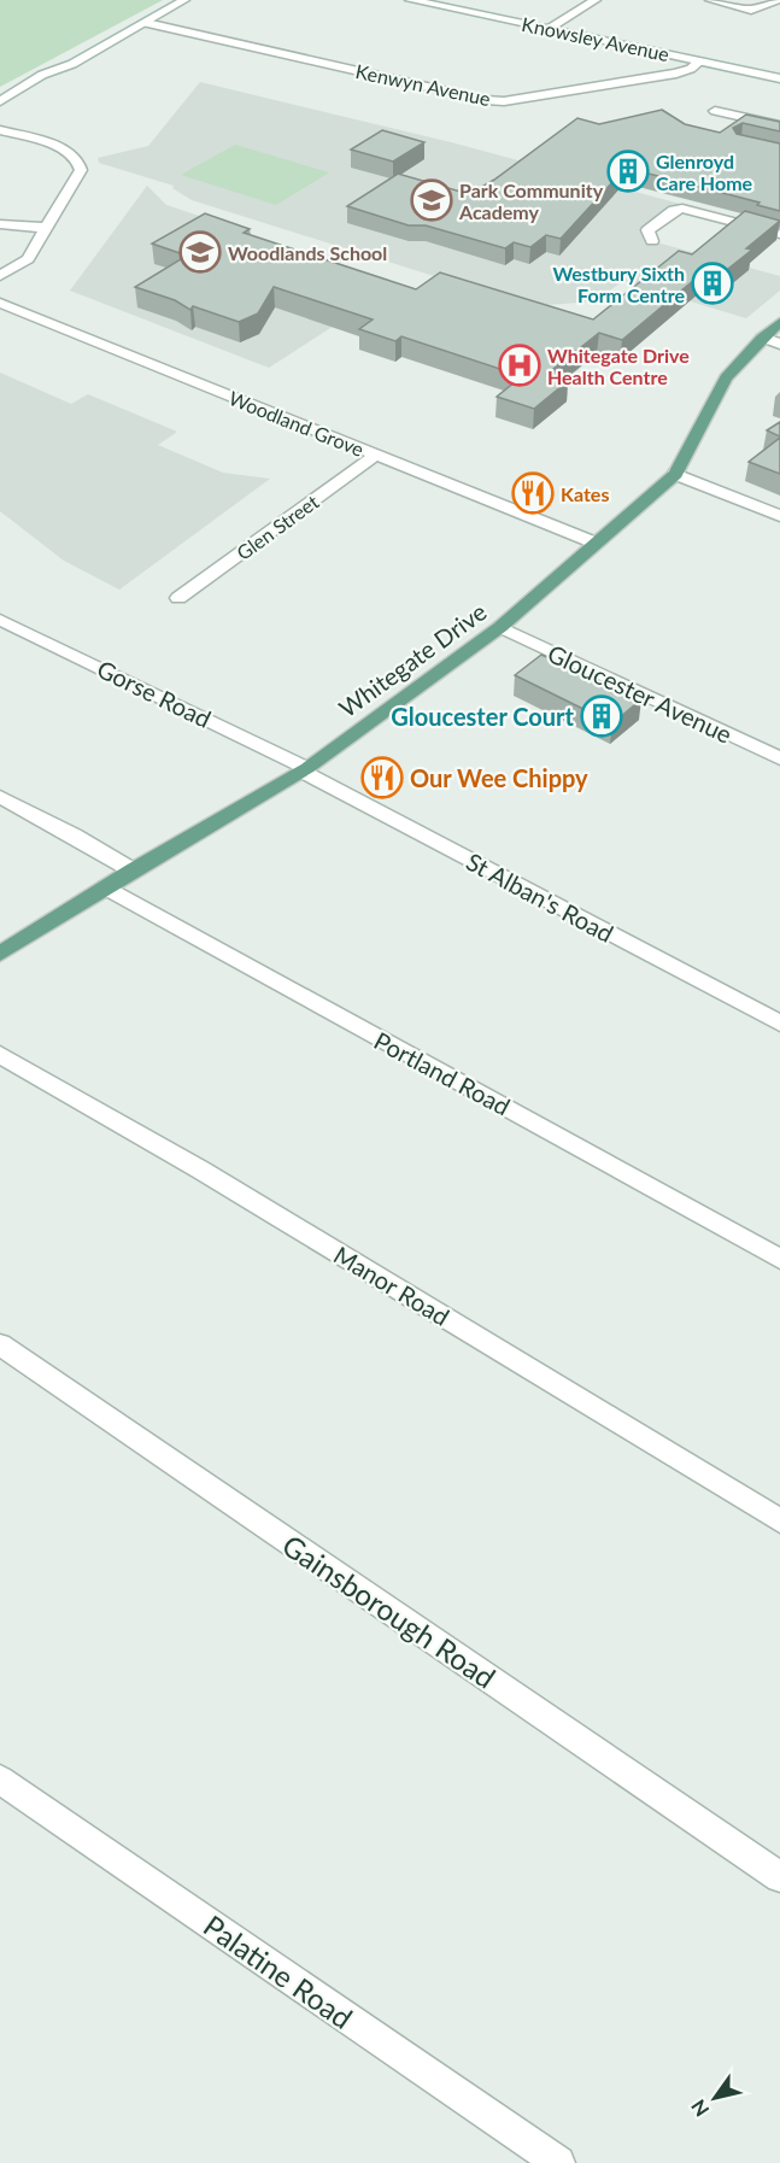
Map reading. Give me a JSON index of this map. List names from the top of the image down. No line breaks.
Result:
{"streets":{"main road":["Whitegate Drive"],"street":["Knowsley Avenue","Kenwyn Avenue","Woodland Grove","Glen Street","Gorse Road","Gloucester Avenue","St Alban's Road","Portland Road","Manor Road","Gainsborough Road","Palatine Road"]},"crossings":[["Knowsley Avenue","Kenwyn Avenue"],["Woodland Grove","Glen Street"],["Woodland Grove","Whitegate Drive"],["Whitegate Drive","Gorse Road"],["Whitegate Drive","Gloucester Avenue"],["Whitegate Drive","St Alban's Road"],["Whitegate Drive","Portland Road"],["Gorse Road","St Alban's Road"]],"places":{"building":["Glenroyd Care Home","Westbury Sixth Form Centre","Gloucester Court"],"school or university":["Park Community Academy","Woodlands School"],"hospital":["Whitegate Drive Health Centre"],"restaurant":["Kates","Our Wee Chippy"]},"north":"bottom left"}
